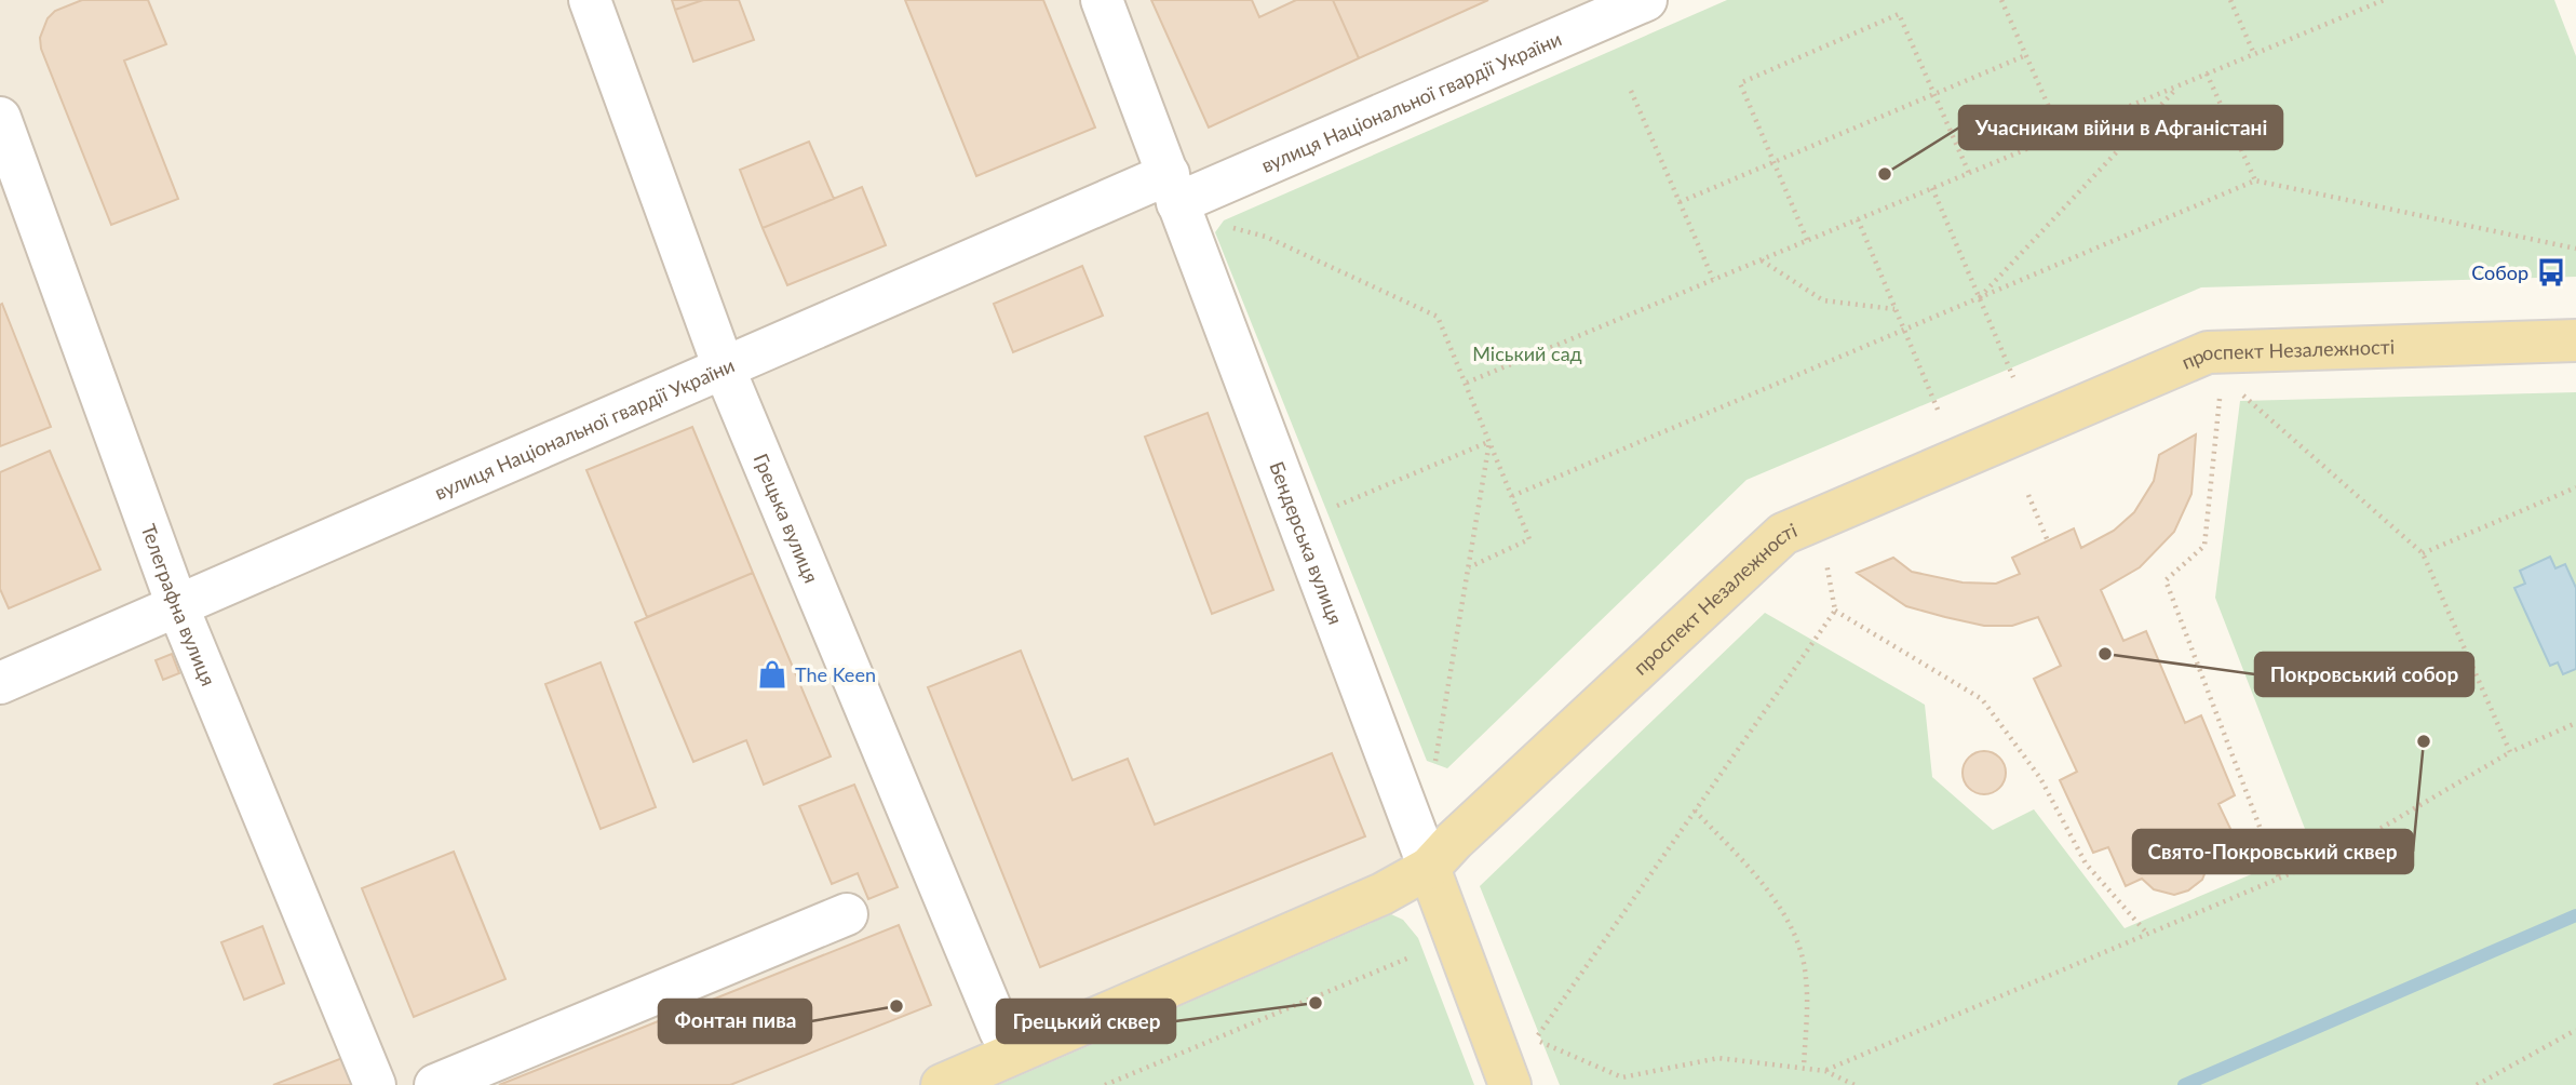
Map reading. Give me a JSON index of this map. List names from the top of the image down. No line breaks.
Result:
{"streets":{"main road":["проспект Незалежності","Бендерська вулиця"],"street":["вулиця Національної гвардії України","Грецька вулиця","Телеграфна вулиця"]},"crossings":[["вулиця Національної гвардії України","Грецька вулиця"],["вулиця Національної гвардії України","Бендерська вулиця"],["вулиця Національної гвардії України","Телеграфна вулиця"],["проспект Незалежності","Бендерська вулиця"]],"parks":["Міський сад"],"places":{"other":["Учасникам війни в Афганістані","Покровський собор","Свято-Покровський сквер","Грецький сквер","Фонтан пива"],"bus stop":["Собор"],"shop":["The Keen"]}}
